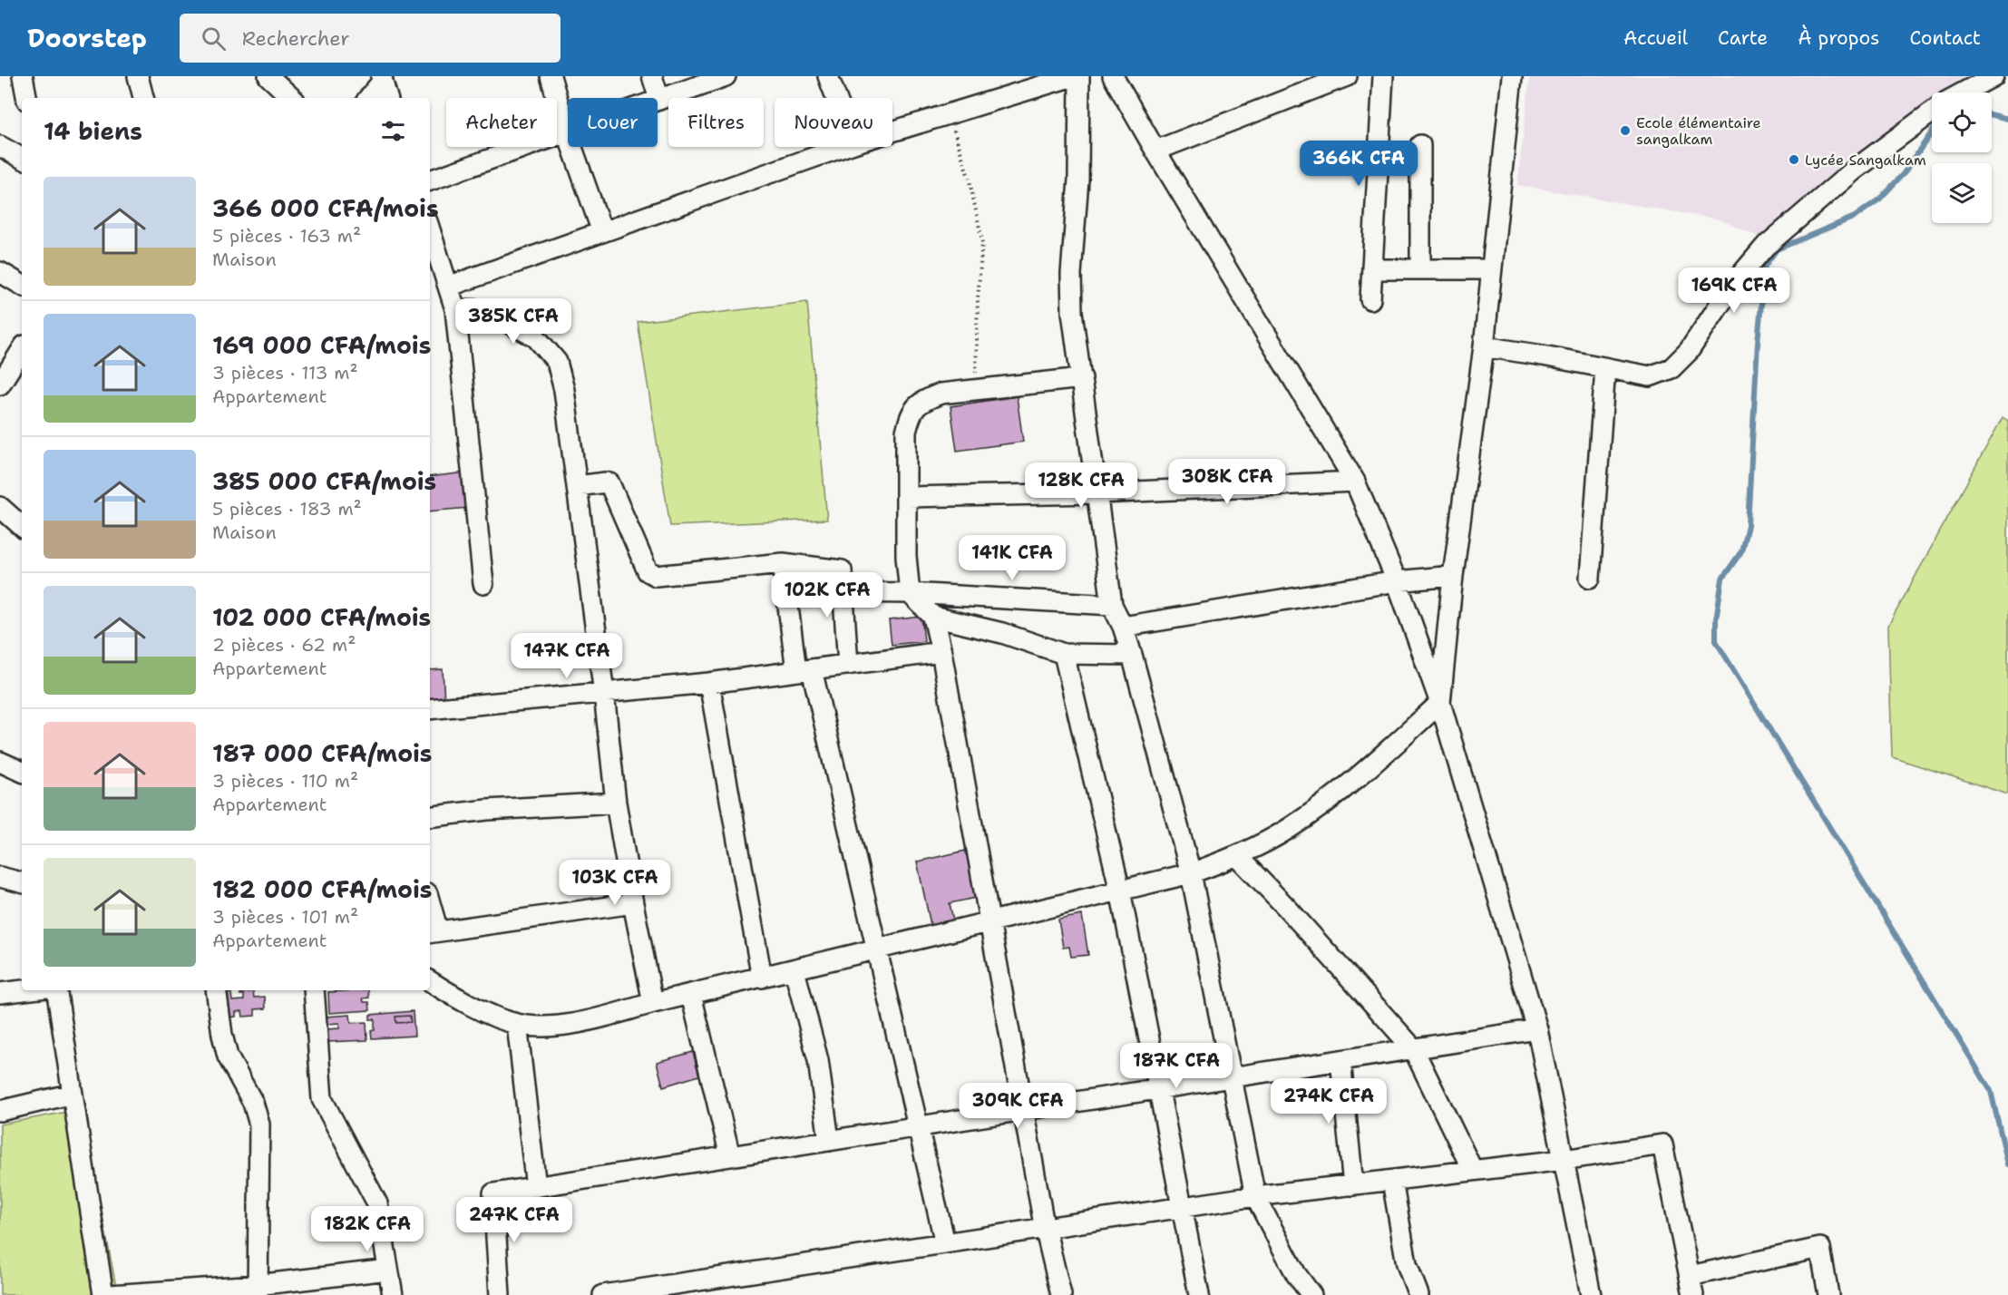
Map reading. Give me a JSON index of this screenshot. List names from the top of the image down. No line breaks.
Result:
{"places":["Ecole élémentaire sangalkam","Lycée Sangalkam"],"page":{"header":"Doorstep","search":"Rechercher","nav":["Accueil","Carte","À propos","Contact"],"chip":["Acheter","Louer","Filtres","Nouveau"],"heading":"14 biens","price":["366K CFA","169K CFA","385K CFA","308K CFA","128K CFA","141K CFA","102K CFA","147K CFA","103K CFA","187K CFA","274K CFA","309K CFA","247K CFA","182K CFA"],"list":[{"name":"366 000 CFA/mois","note":"5 pièces · 163 m² · Maison"},{"name":"169 000 CFA/mois","note":"3 pièces · 113 m² · Appartement"},{"name":"385 000 CFA/mois","note":"5 pièces · 183 m² · Maison"},{"name":"102 000 CFA/mois","note":"2 pièces · 62 m² · Appartement"},{"name":"187 000 CFA/mois","note":"3 pièces · 110 m² · Appartement"},{"name":"182 000 CFA/mois","note":"3 pièces · 101 m² · Appartement"}]}}
